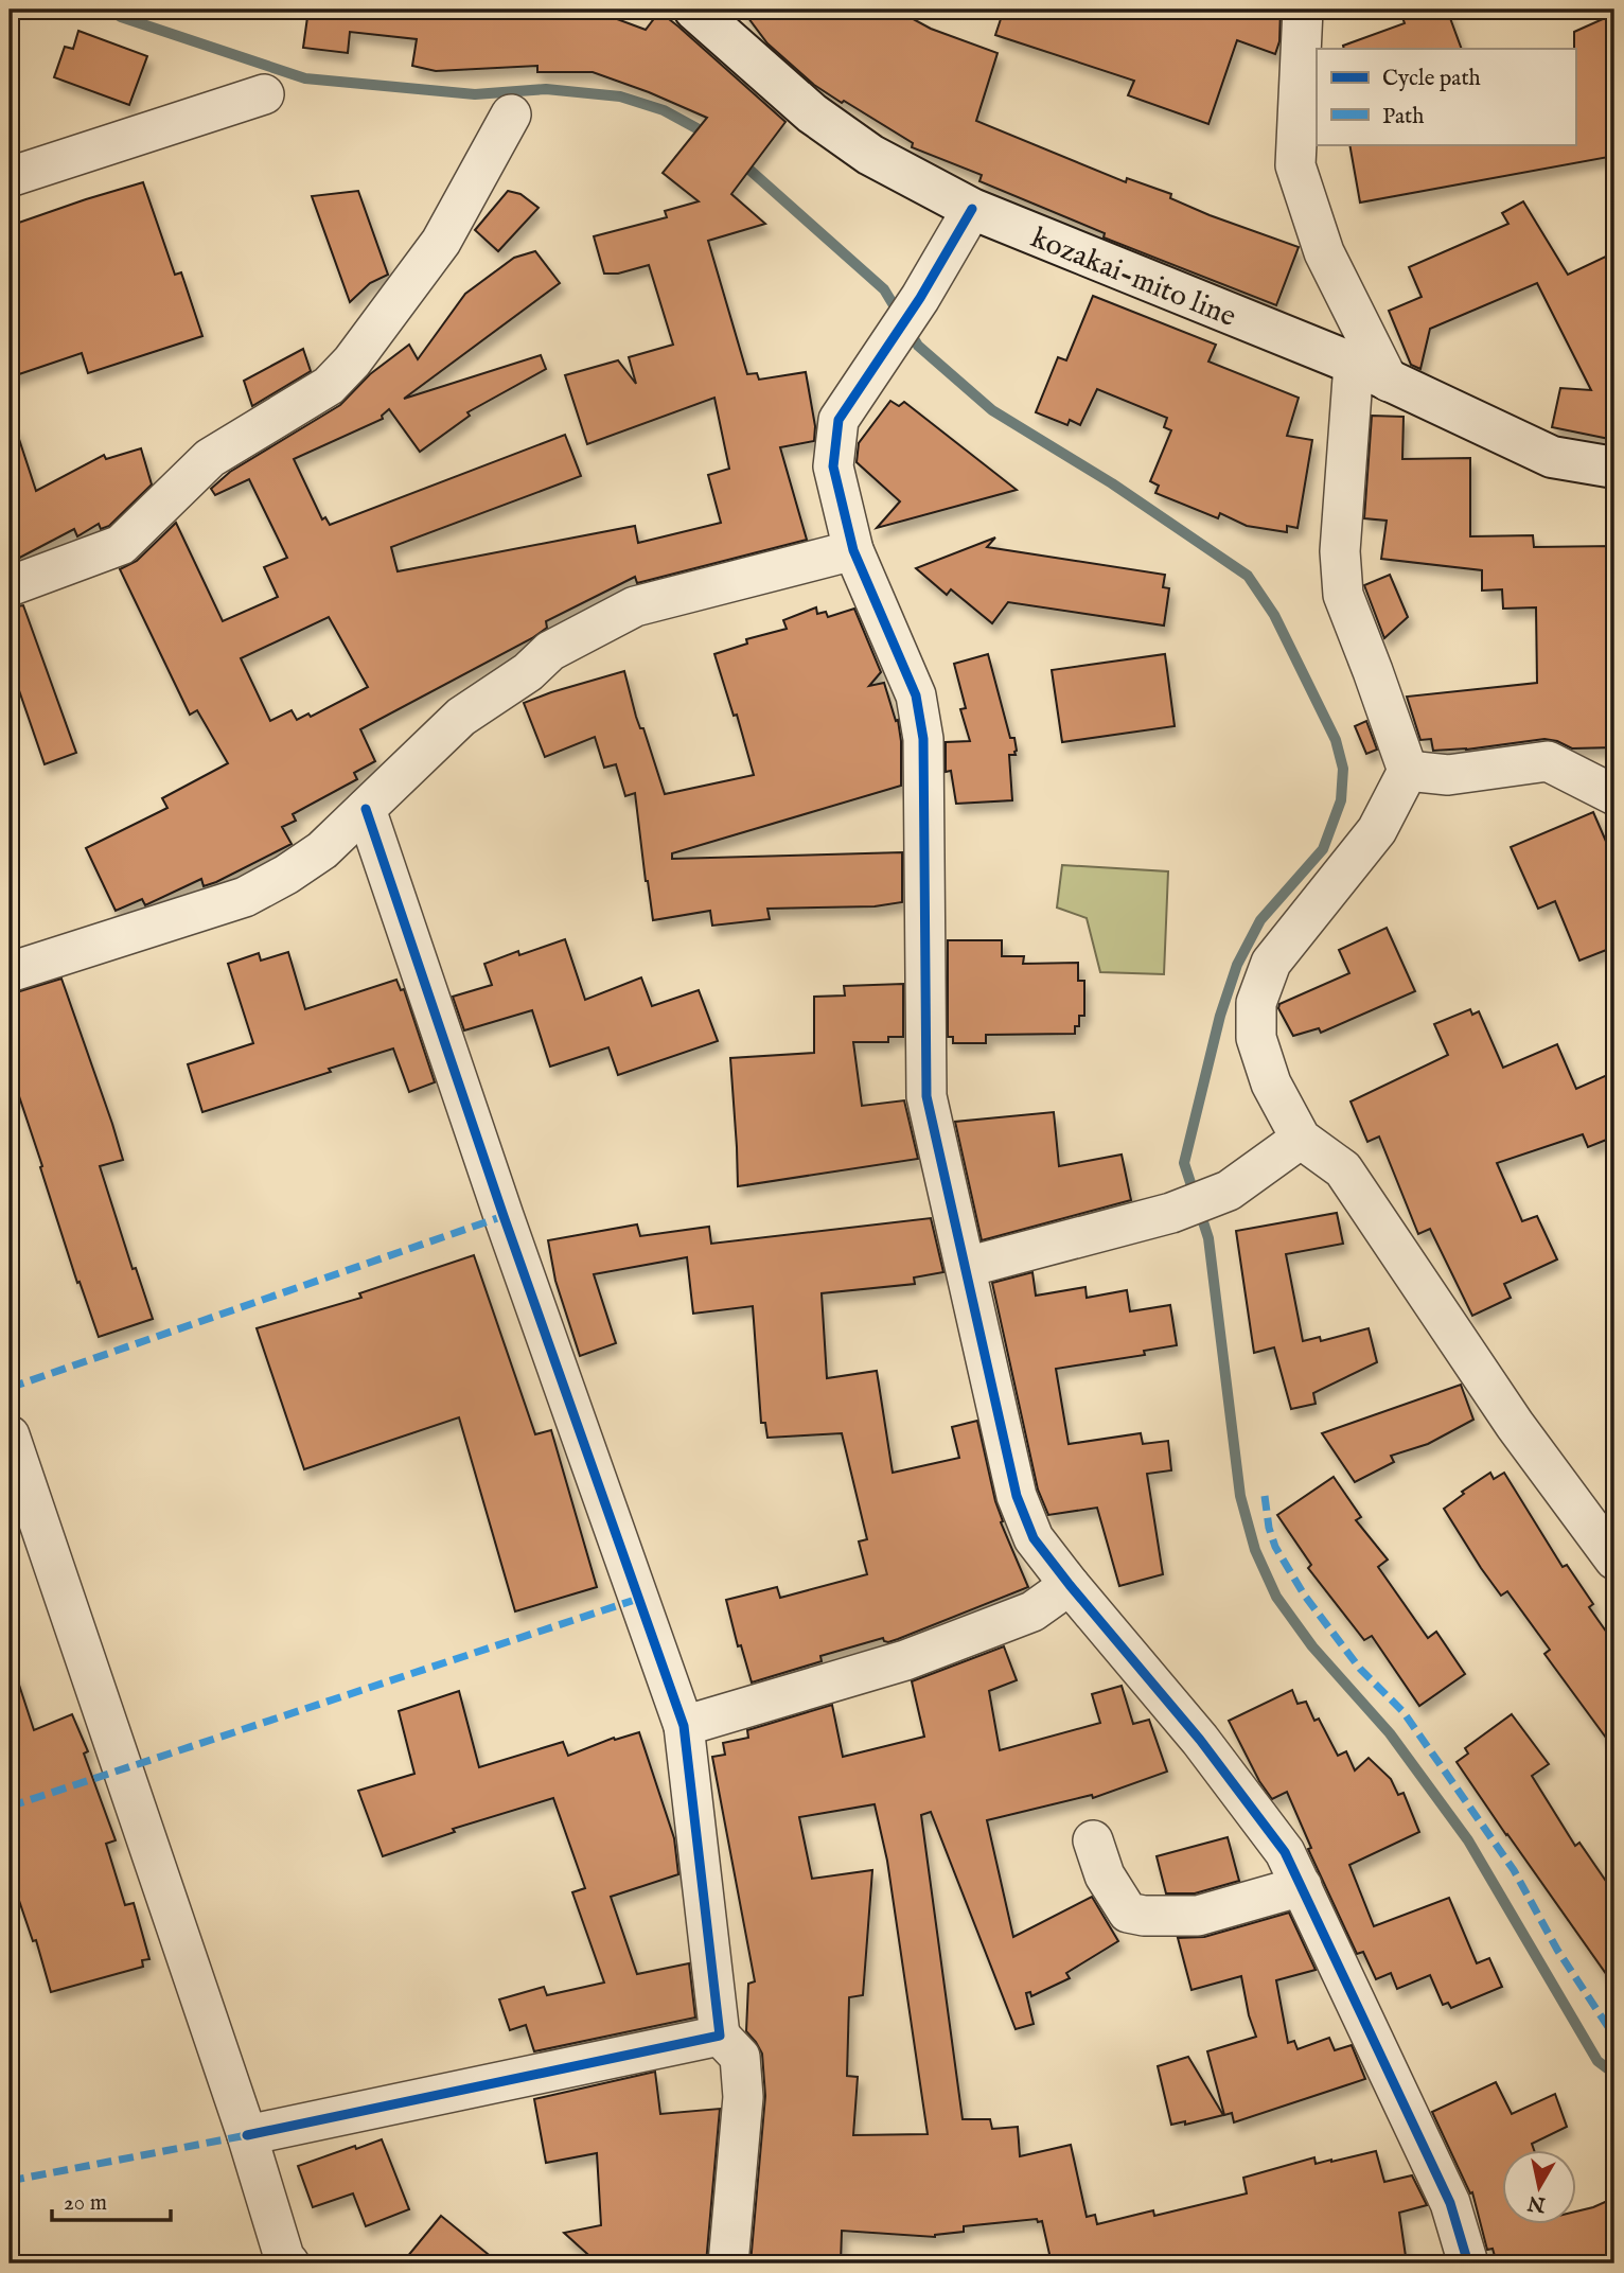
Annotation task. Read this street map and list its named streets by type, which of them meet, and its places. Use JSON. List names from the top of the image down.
{
  "streets": {
    "main road": ["kozakai-mito line"]
  },
  "legend": ["Cycle path", "Path"],
  "scale_bar": "20 m",
  "north": "bottom"
}
